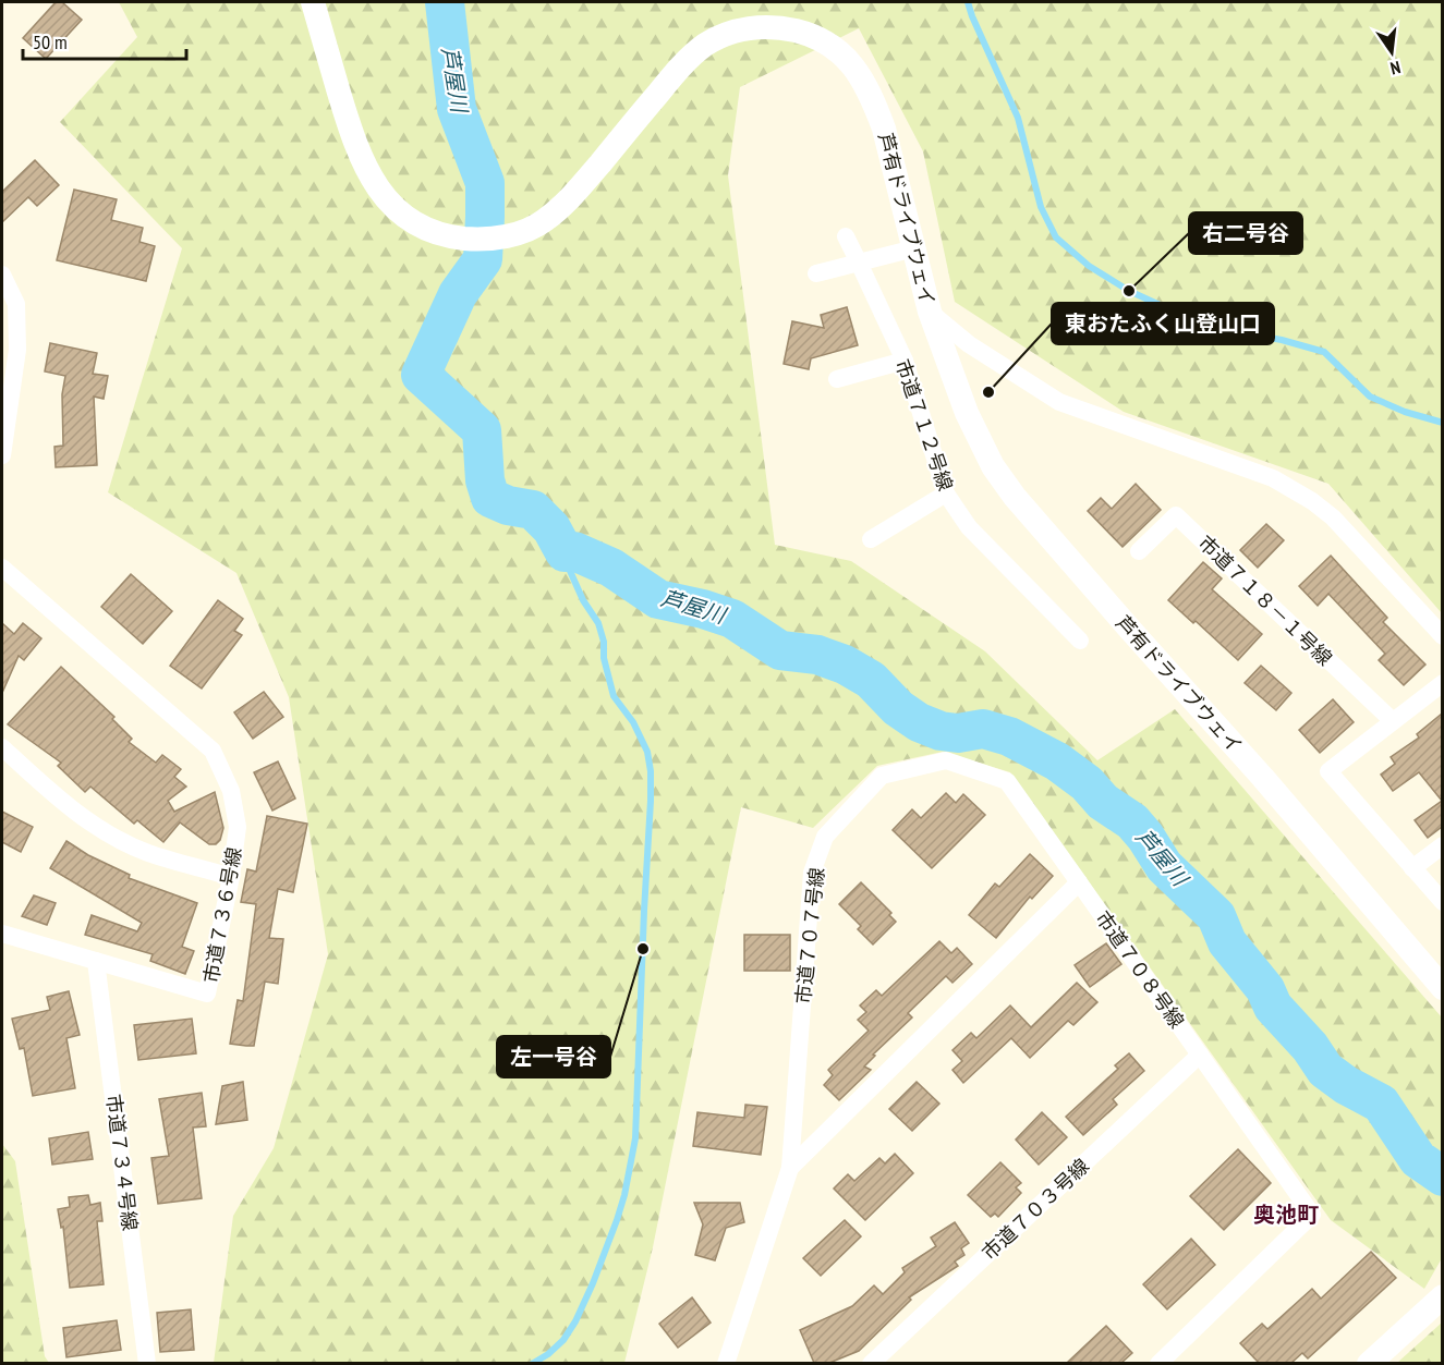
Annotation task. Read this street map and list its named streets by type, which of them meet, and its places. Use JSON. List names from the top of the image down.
{
  "streets": {
    "street": [
      "芦有ドライブウェイ",
      "市道７１２号線",
      "市道７１８－１号線",
      "市道７３６号線",
      "市道７０７号線",
      "市道７０８号線",
      "市道７３４号線",
      "市道７０３号線"
    ]
  },
  "crossings": [
    ["市道７３６号線", "市道７３４号線"],
    ["市道７０７号線", "市道７０８号線"],
    ["市道７０８号線", "市道７０３号線"]
  ],
  "districts": ["奥池町"],
  "water": ["芦屋川"],
  "places": ["右二号谷", "東おたふく山登山口", "左一号谷"],
  "scale_bar": "50 m",
  "north": "bottom"
}
